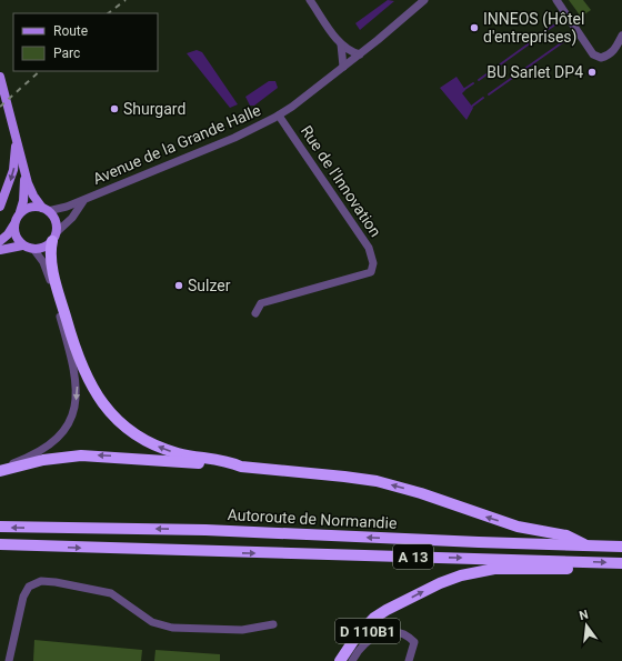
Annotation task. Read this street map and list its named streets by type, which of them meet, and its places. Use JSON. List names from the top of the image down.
{
  "streets": {
    "highway": ["Autoroute de Normandie", "A 13", "D 110B1"],
    "street": ["Avenue de la Grande Halle", "Rue de l'Innovation"]
  },
  "crossings": [
    ["Avenue de la Grande Halle", "Rue de l'Innovation"]
  ],
  "places": [
    "INNEOS (Hôtel d'entreprises)",
    "BU Sarlet DP4",
    "Shurgard",
    "Sulzer"
  ],
  "legend": ["Route", "Parc"],
  "north": "top"
}
